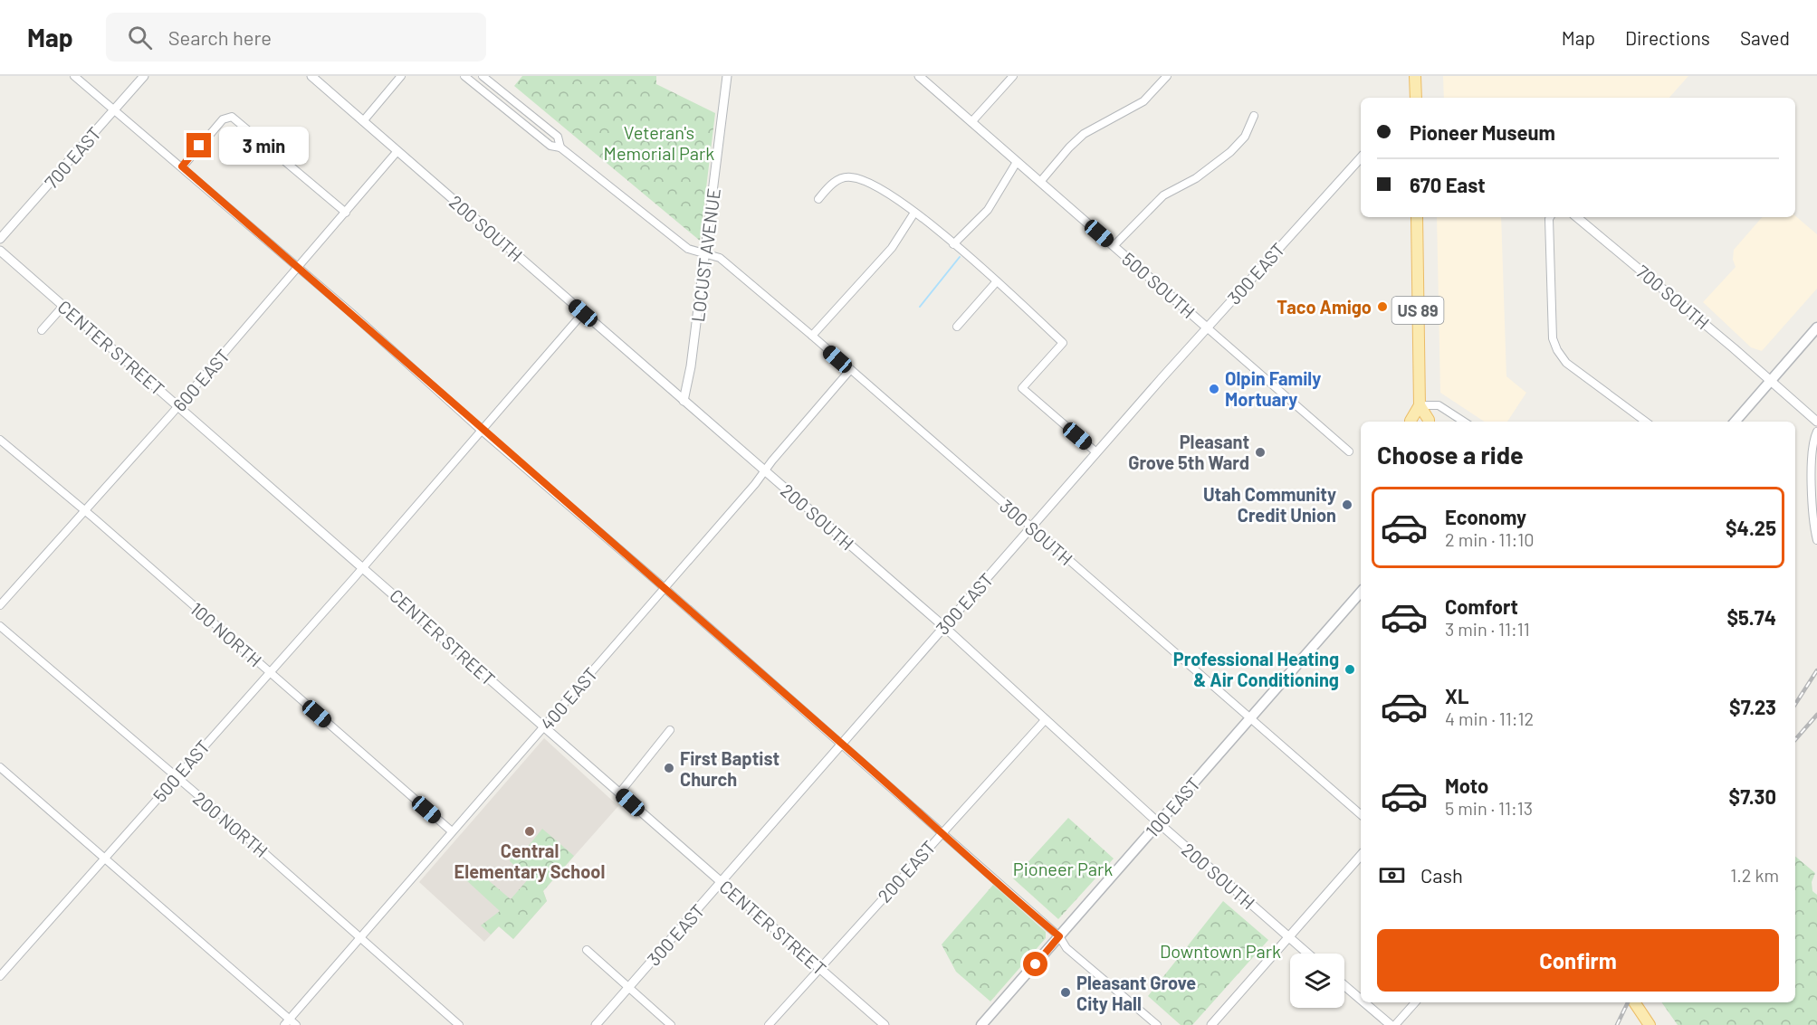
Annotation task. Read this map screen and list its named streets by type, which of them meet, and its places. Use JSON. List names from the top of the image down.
{
  "streets": {
    "main road": ["US 89", "100 EAST"],
    "street": [
      "700 EAST",
      "200 SOUTH",
      "LOCUST AVENUE",
      "300 EAST",
      "500 SOUTH",
      "700 SOUTH",
      "CENTER STREET",
      "600 EAST",
      "300 SOUTH",
      "100 NORTH",
      "400 EAST",
      "500 EAST",
      "200 NORTH",
      "200 EAST"
    ]
  },
  "crossings": [
    ["200 SOUTH", "LOCUST AVENUE"],
    ["200 SOUTH", "300 EAST"],
    ["200 SOUTH", "600 EAST"],
    ["200 SOUTH", "400 EAST"],
    ["200 SOUTH", "500 EAST"],
    ["200 SOUTH", "100 EAST"],
    ["200 SOUTH", "200 EAST"],
    ["LOCUST AVENUE", "300 SOUTH"],
    ["300 EAST", "500 SOUTH"],
    ["300 EAST", "CENTER STREET"],
    ["300 EAST", "300 SOUTH"],
    ["CENTER STREET", "600 EAST"],
    ["CENTER STREET", "400 EAST"],
    ["CENTER STREET", "500 EAST"],
    ["CENTER STREET", "200 EAST"],
    ["600 EAST", "100 NORTH"],
    ["300 SOUTH", "400 EAST"],
    ["300 SOUTH", "100 EAST"],
    ["100 NORTH", "400 EAST"],
    ["100 NORTH", "500 EAST"],
    ["400 EAST", "200 NORTH"],
    ["500 EAST", "200 NORTH"]
  ],
  "parks": ["Veteran's Memorial Park", "Pioneer Park", "Downtown Park"],
  "places": [
    "Taco Amigo",
    "Olpin Family Mortuary",
    "Pleasant Grove 5th Ward",
    "Utah Community Credit Union",
    "Professional Heating & Air Conditioning",
    "First Baptist Church",
    "Central Elementary School",
    "Pleasant Grove City Hall"
  ],
  "page": {
    "header": "Map",
    "search": "Search here",
    "nav": ["Map", "Directions", "Saved"],
    "banner": ["Pioneer Museum", "670 East"],
    "bubble": "3 min",
    "heading": "Choose a ride",
    "list": [
      {
        "name": "Economy",
        "note": "2 min · 11:10",
        "value": "$4.25"
      },
      {
        "name": "Comfort",
        "note": "3 min · 11:11",
        "value": "$5.74"
      },
      {
        "name": "XL",
        "note": "4 min · 11:12",
        "value": "$7.23"
      },
      {
        "name": "Moto",
        "note": "5 min · 11:13",
        "value": "$7.30"
      }
    ],
    "pay": ["Cash", "1.2 km"],
    "buttons": "Confirm"
  }
}
